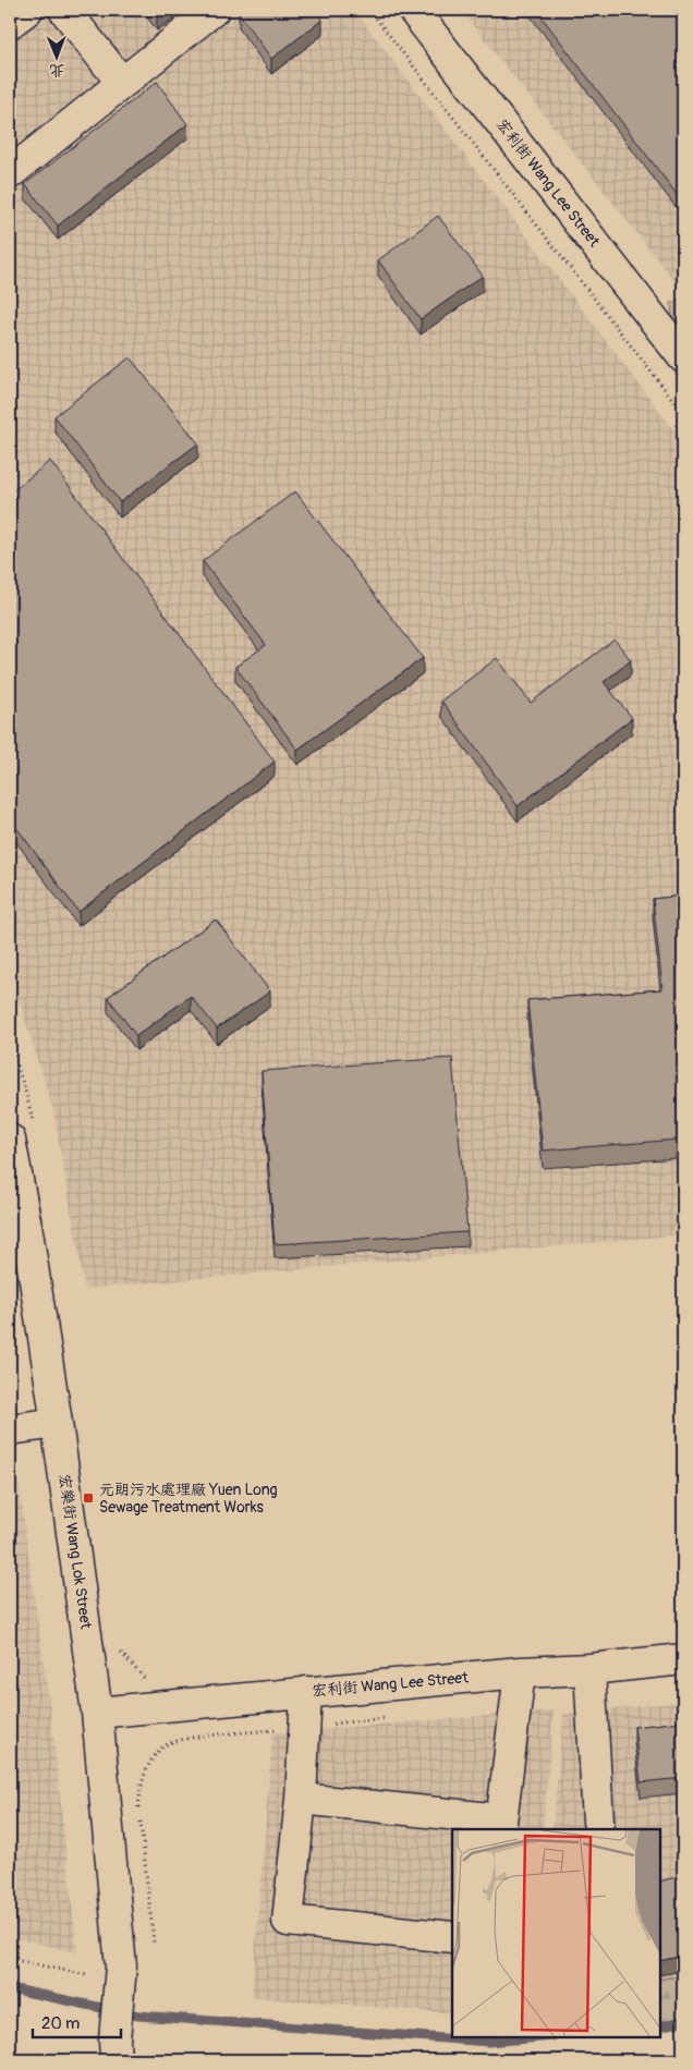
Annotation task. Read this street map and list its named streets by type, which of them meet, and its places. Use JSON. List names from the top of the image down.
{
  "streets": {
    "street": ["宏利街 Wang Lee Street", "宏樂街 Wang Lok Street"]
  },
  "crossings": [
    ["宏利街 Wang Lee Street", "宏樂街 Wang Lok Street"]
  ],
  "places": {
    "transit": ["元朗污水處理廠 Yuen Long Sewage Treatment Works"]
  },
  "scale_bar": "20 m",
  "north": "bottom"
}
